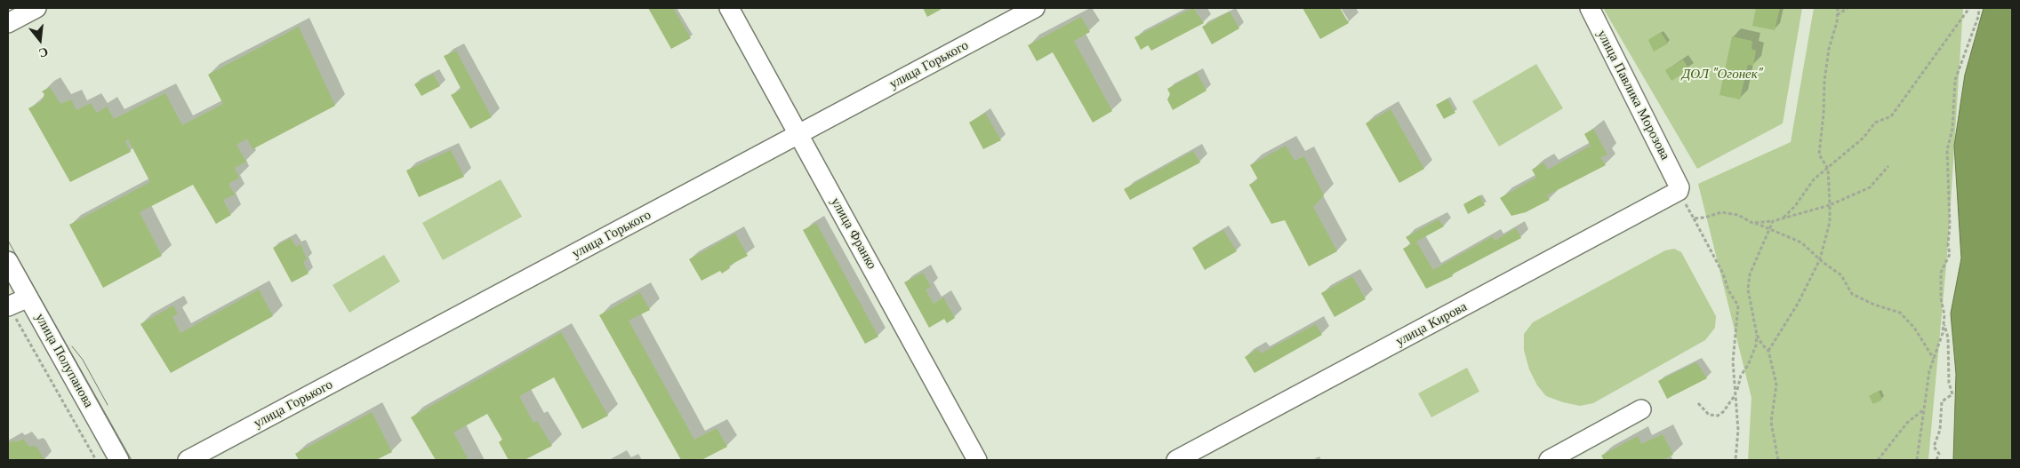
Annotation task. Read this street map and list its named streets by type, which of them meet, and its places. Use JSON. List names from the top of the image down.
{
  "streets": {
    "street": [
      "улица Горького",
      "улица Павлика Морозова",
      "улица Франко",
      "улица Кирова",
      "улица Полупанова"
    ]
  },
  "crossings": [
    ["улица Горького", "улица Франко"],
    ["улица Павлика Морозова", "улица Кирова"]
  ],
  "parks": ["ДОЛ \"Огонек\""],
  "north": "bottom"
}
